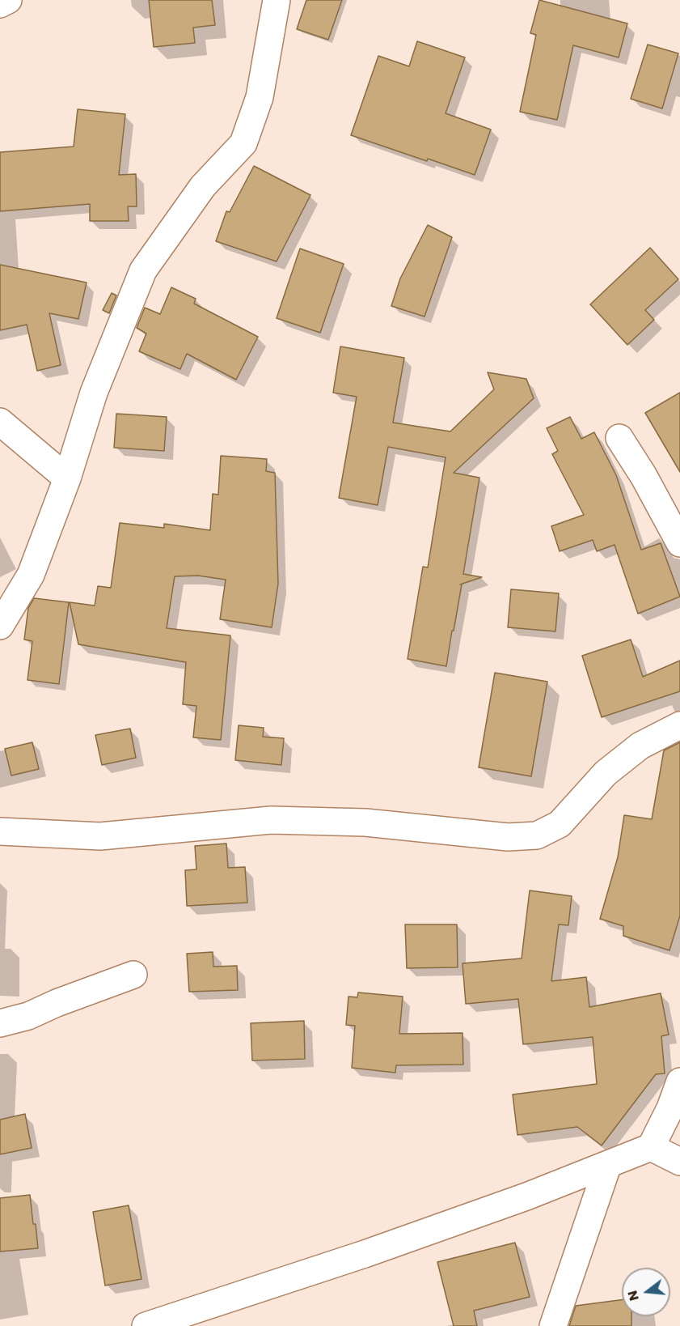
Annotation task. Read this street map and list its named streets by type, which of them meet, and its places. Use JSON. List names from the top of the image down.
{
  "north": "left"
}
